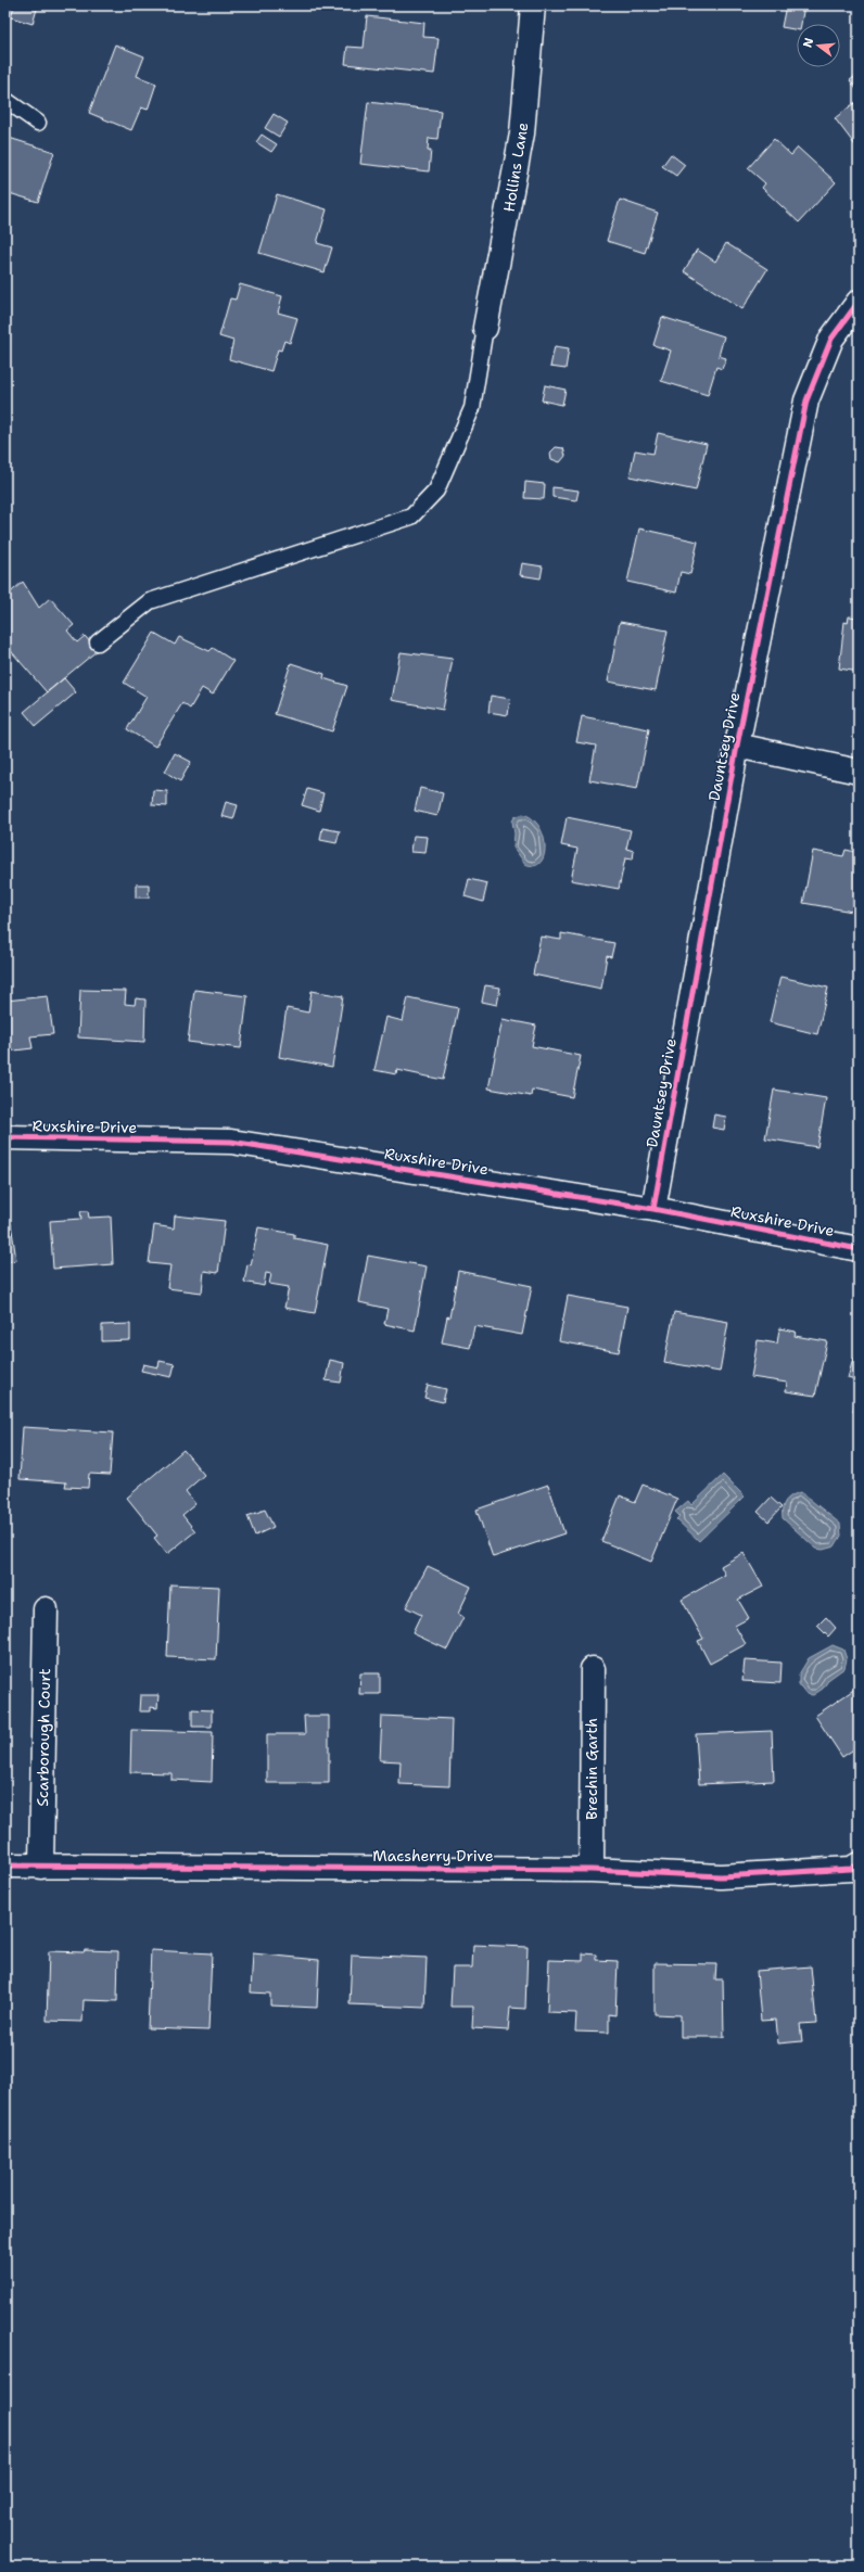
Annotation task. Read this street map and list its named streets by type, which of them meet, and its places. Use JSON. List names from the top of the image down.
{
  "streets": {
    "street": [
      "Hollins Lane",
      "Dauntsey Drive",
      "Ruxshire Drive",
      "Scarborough Court",
      "Brechin Garth",
      "Macsherry Drive"
    ]
  },
  "crossings": [
    ["Dauntsey Drive", "Ruxshire Drive"],
    ["Scarborough Court", "Macsherry Drive"],
    ["Brechin Garth", "Macsherry Drive"]
  ],
  "north": "left"
}
